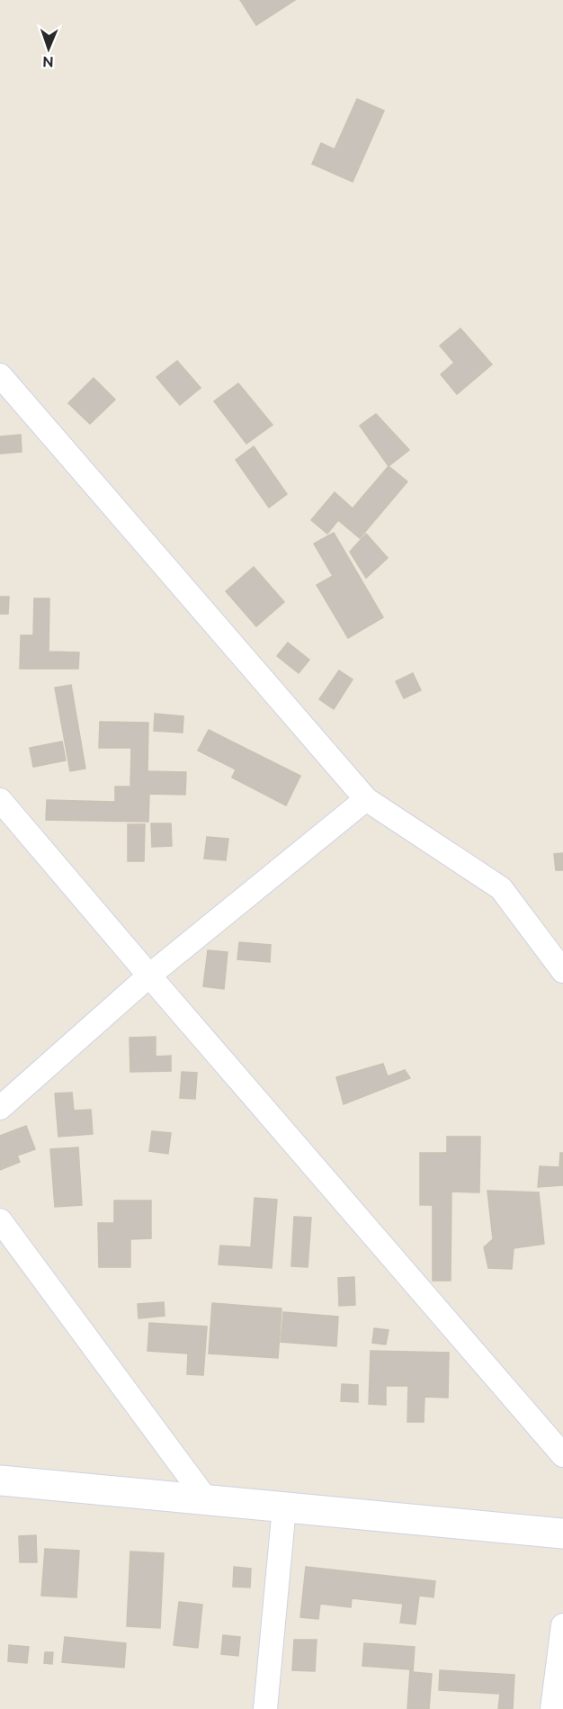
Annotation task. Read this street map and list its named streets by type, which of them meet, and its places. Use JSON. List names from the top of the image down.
{
  "north": "bottom"
}
